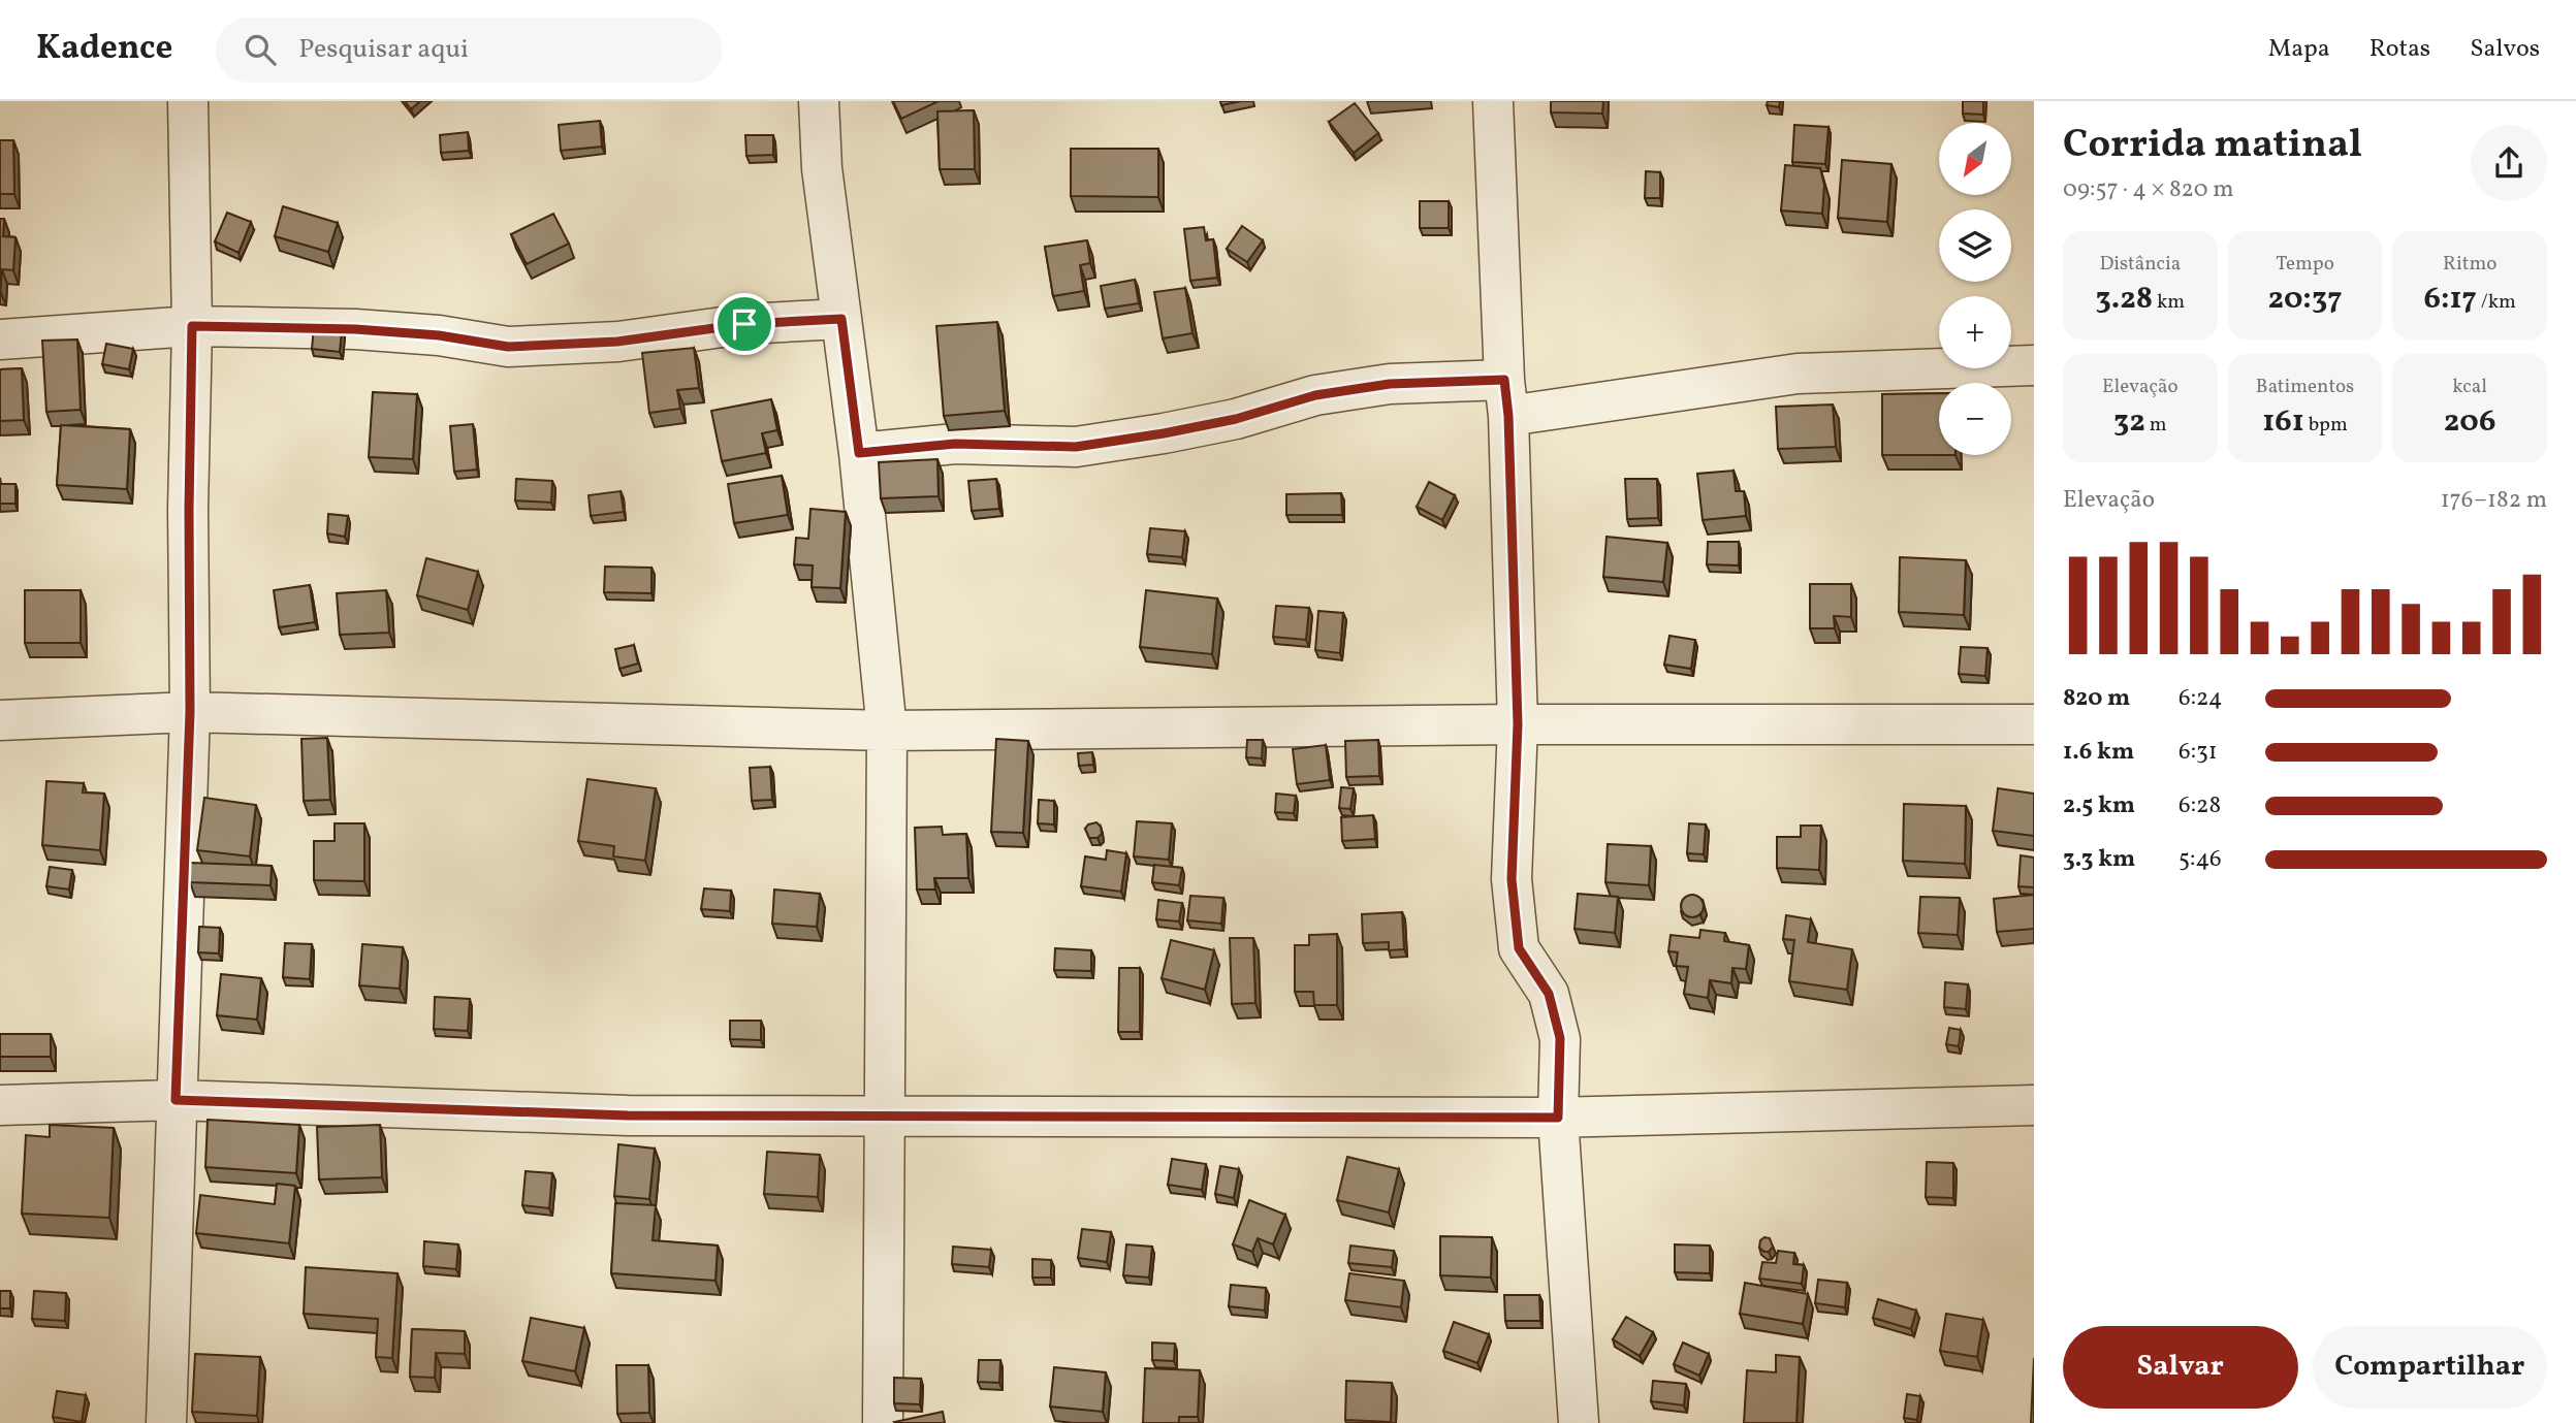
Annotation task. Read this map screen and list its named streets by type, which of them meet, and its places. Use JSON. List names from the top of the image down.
{
  "north": "bottom left",
  "page": {
    "header": "Kadence",
    "search": "Pesquisar aqui",
    "nav": ["Mapa", "Rotas", "Salvos"],
    "heading": ["Corrida matinal", "09:57 · 4 × 820 m"],
    "map_buttons": ["+", "−"],
    "stats": [
      ["Distância", "3.28 km"],
      ["Tempo", "20:37"],
      ["Ritmo", "6:17 /km"],
      ["Elevação", "32 m"],
      ["Batimentos", "161 bpm"],
      ["kcal", "206"]
    ],
    "chart": ["Elevação", "176–182 m"],
    "list": [
      {
        "name": "820 m",
        "note": "6:24"
      },
      {
        "name": "1.6 km",
        "note": "6:31"
      },
      {
        "name": "2.5 km",
        "note": "6:28"
      },
      {
        "name": "3.3 km",
        "note": "5:46"
      }
    ],
    "buttons": ["Salvar", "Compartilhar"]
  }
}
